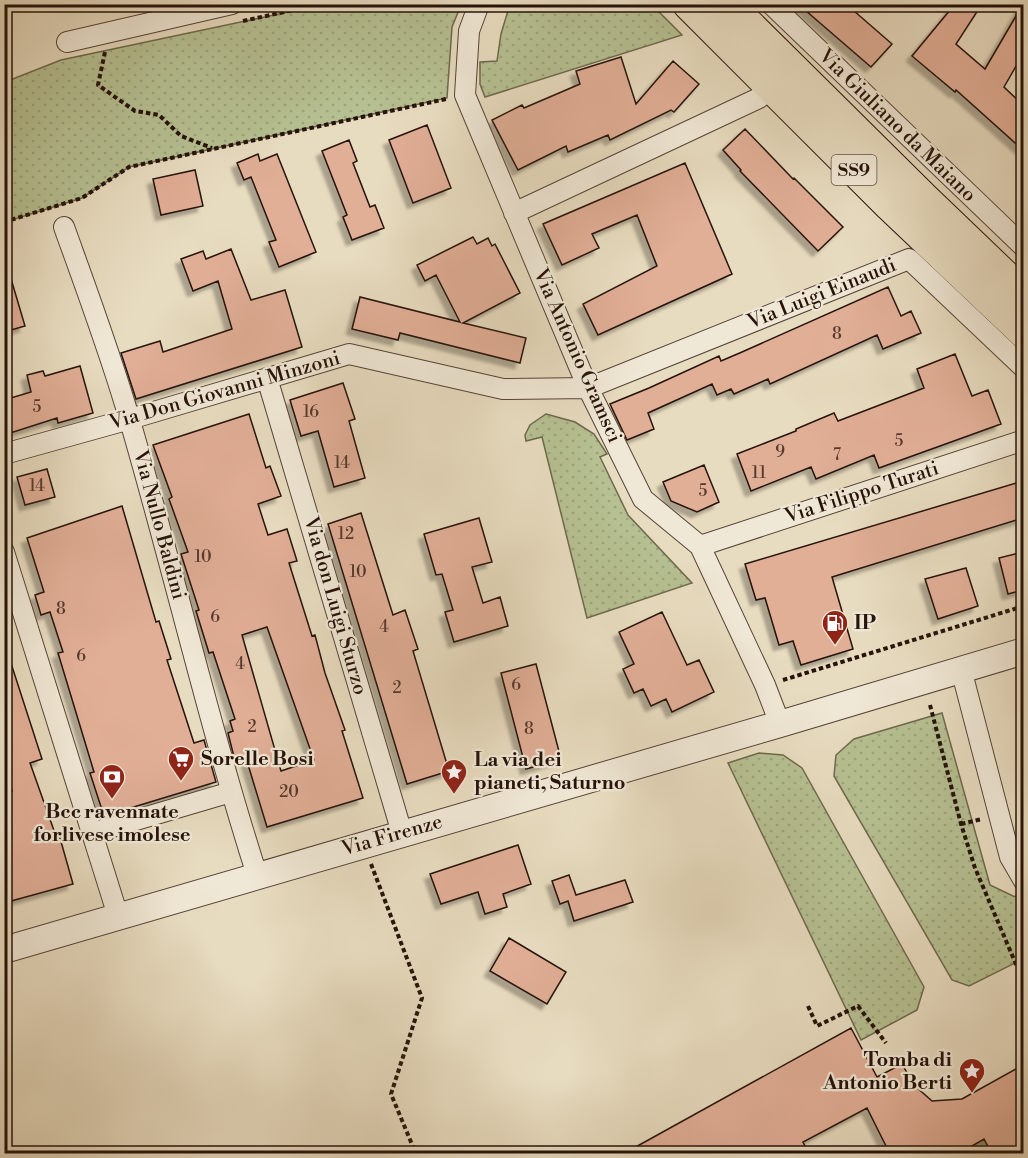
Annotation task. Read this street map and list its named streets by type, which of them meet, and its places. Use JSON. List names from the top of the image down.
{
  "streets": {
    "main road": ["SS9"],
    "street": [
      "Via Giuliano da Maiano",
      "Via Luigi Einaudi",
      "Via Antonio Gramsci",
      "Via Don Giovanni Minzoni",
      "Via Filippo Turati",
      "Via Nullo Baldini",
      "Via don Luigi Sturzo",
      "Via Firenze"
    ]
  },
  "crossings": [
    ["Via Luigi Einaudi", "Via Antonio Gramsci"],
    ["Via Luigi Einaudi", "Via Don Giovanni Minzoni"],
    ["Via Antonio Gramsci", "Via Don Giovanni Minzoni"],
    ["Via Antonio Gramsci", "Via Filippo Turati"],
    ["Via Antonio Gramsci", "Via Firenze"],
    ["Via Don Giovanni Minzoni", "Via Nullo Baldini"],
    ["Via Don Giovanni Minzoni", "Via don Luigi Sturzo"],
    ["Via Nullo Baldini", "Via Firenze"],
    ["Via don Luigi Sturzo", "Via Firenze"]
  ],
  "places": {
    "fuel station": ["IP"],
    "supermarket": ["Sorelle Bosi"],
    "place": ["La via dei pianeti, Saturno", "Tomba di Antonio Berti"],
    "bank": ["Bcc ravennate forlivese imolese"]
  },
  "house_numbers": [
    "8",
    "5",
    "16",
    "5",
    "9",
    "7",
    "14",
    "11",
    "14",
    "5",
    "12",
    "10",
    "10",
    "8",
    "6",
    "4",
    "6",
    "4",
    "6",
    "2",
    "2",
    "8",
    "20"
  ]
}
